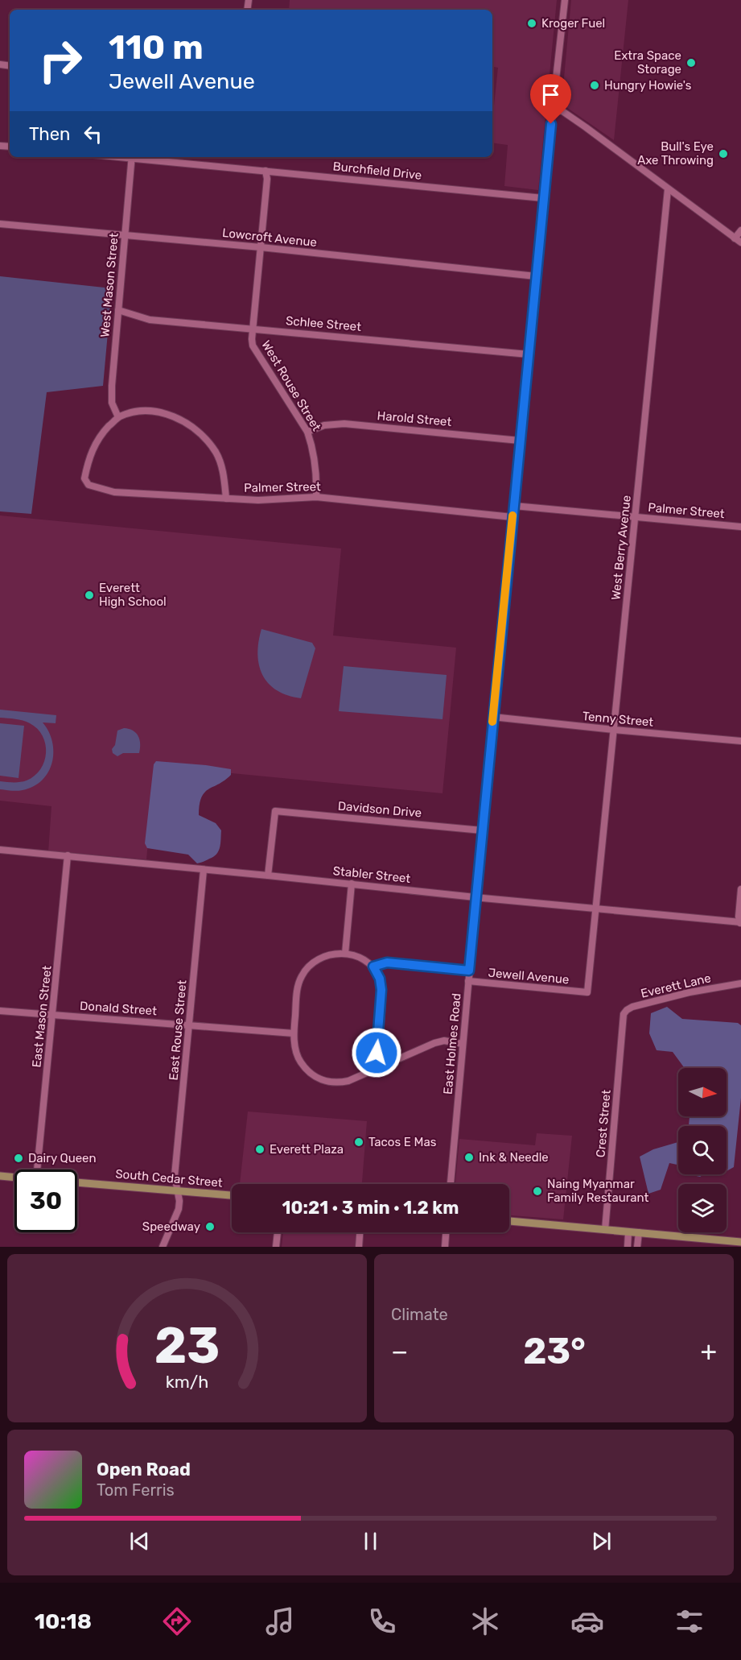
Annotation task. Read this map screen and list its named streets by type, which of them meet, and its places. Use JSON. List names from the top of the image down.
{
  "streets": {
    "main road": ["South Cedar Street"],
    "street": [
      "Burchfield Drive",
      "Lowcroft Avenue",
      "West Mason Street",
      "Schlee Street",
      "West Rouse Street",
      "Harold Street",
      "Palmer Street",
      "West Berry Avenue",
      "Tenny Street",
      "Davidson Drive",
      "Stabler Street",
      "Jewell Avenue",
      "Everett Lane",
      "Donald Street",
      "East Mason Street",
      "East Rouse Street",
      "East Holmes Road",
      "Crest Street"
    ]
  },
  "crossings": [
    ["Burchfield Drive", "West Rouse Street"],
    ["Burchfield Drive", "East Holmes Road"],
    ["Lowcroft Avenue", "West Mason Street"],
    ["Lowcroft Avenue", "West Rouse Street"],
    ["Lowcroft Avenue", "East Holmes Road"],
    ["West Mason Street", "Schlee Street"],
    ["West Mason Street", "Palmer Street"],
    ["Schlee Street", "West Rouse Street"],
    ["Schlee Street", "East Holmes Road"],
    ["West Rouse Street", "Harold Street"],
    ["West Rouse Street", "Palmer Street"],
    ["Harold Street", "East Holmes Road"],
    ["Palmer Street", "West Berry Avenue"],
    ["Palmer Street", "East Holmes Road"],
    ["West Berry Avenue", "Tenny Street"],
    ["West Berry Avenue", "Stabler Street"],
    ["West Berry Avenue", "Jewell Avenue"],
    ["Tenny Street", "East Holmes Road"],
    ["Davidson Drive", "Stabler Street"],
    ["Davidson Drive", "East Holmes Road"],
    ["Stabler Street", "East Mason Street"],
    ["Stabler Street", "East Rouse Street"],
    ["Stabler Street", "East Holmes Road"],
    ["Jewell Avenue", "East Holmes Road"],
    ["Everett Lane", "Crest Street"],
    ["Donald Street", "East Mason Street"],
    ["Donald Street", "East Rouse Street"],
    ["East Rouse Street", "South Cedar Street"]
  ],
  "places": [
    "Kroger Fuel",
    "Extra Space Storage",
    "Hungry Howie's",
    "Bull's Eye Axe Throwing",
    "Everett High School",
    "Tacos E Mas",
    "Everett Plaza",
    "Ink & Needle",
    "Dairy Queen",
    "Naing Myanmar Family Restaurant",
    "Speedway"
  ],
  "north": "right",
  "page": {
    "turn": ["110 m", "Jewell Avenue"],
    "then": "Then",
    "limit": "30",
    "trip": "10:21 · 3 min · 1.2 km",
    "tile": "Climate",
    "heat": ["−", "23°", "+"],
    "song": ["Open Road", "Tom Ferris"],
    "tabs": "10:18",
    "gauge": ["23", "km/h"]
  }
}
